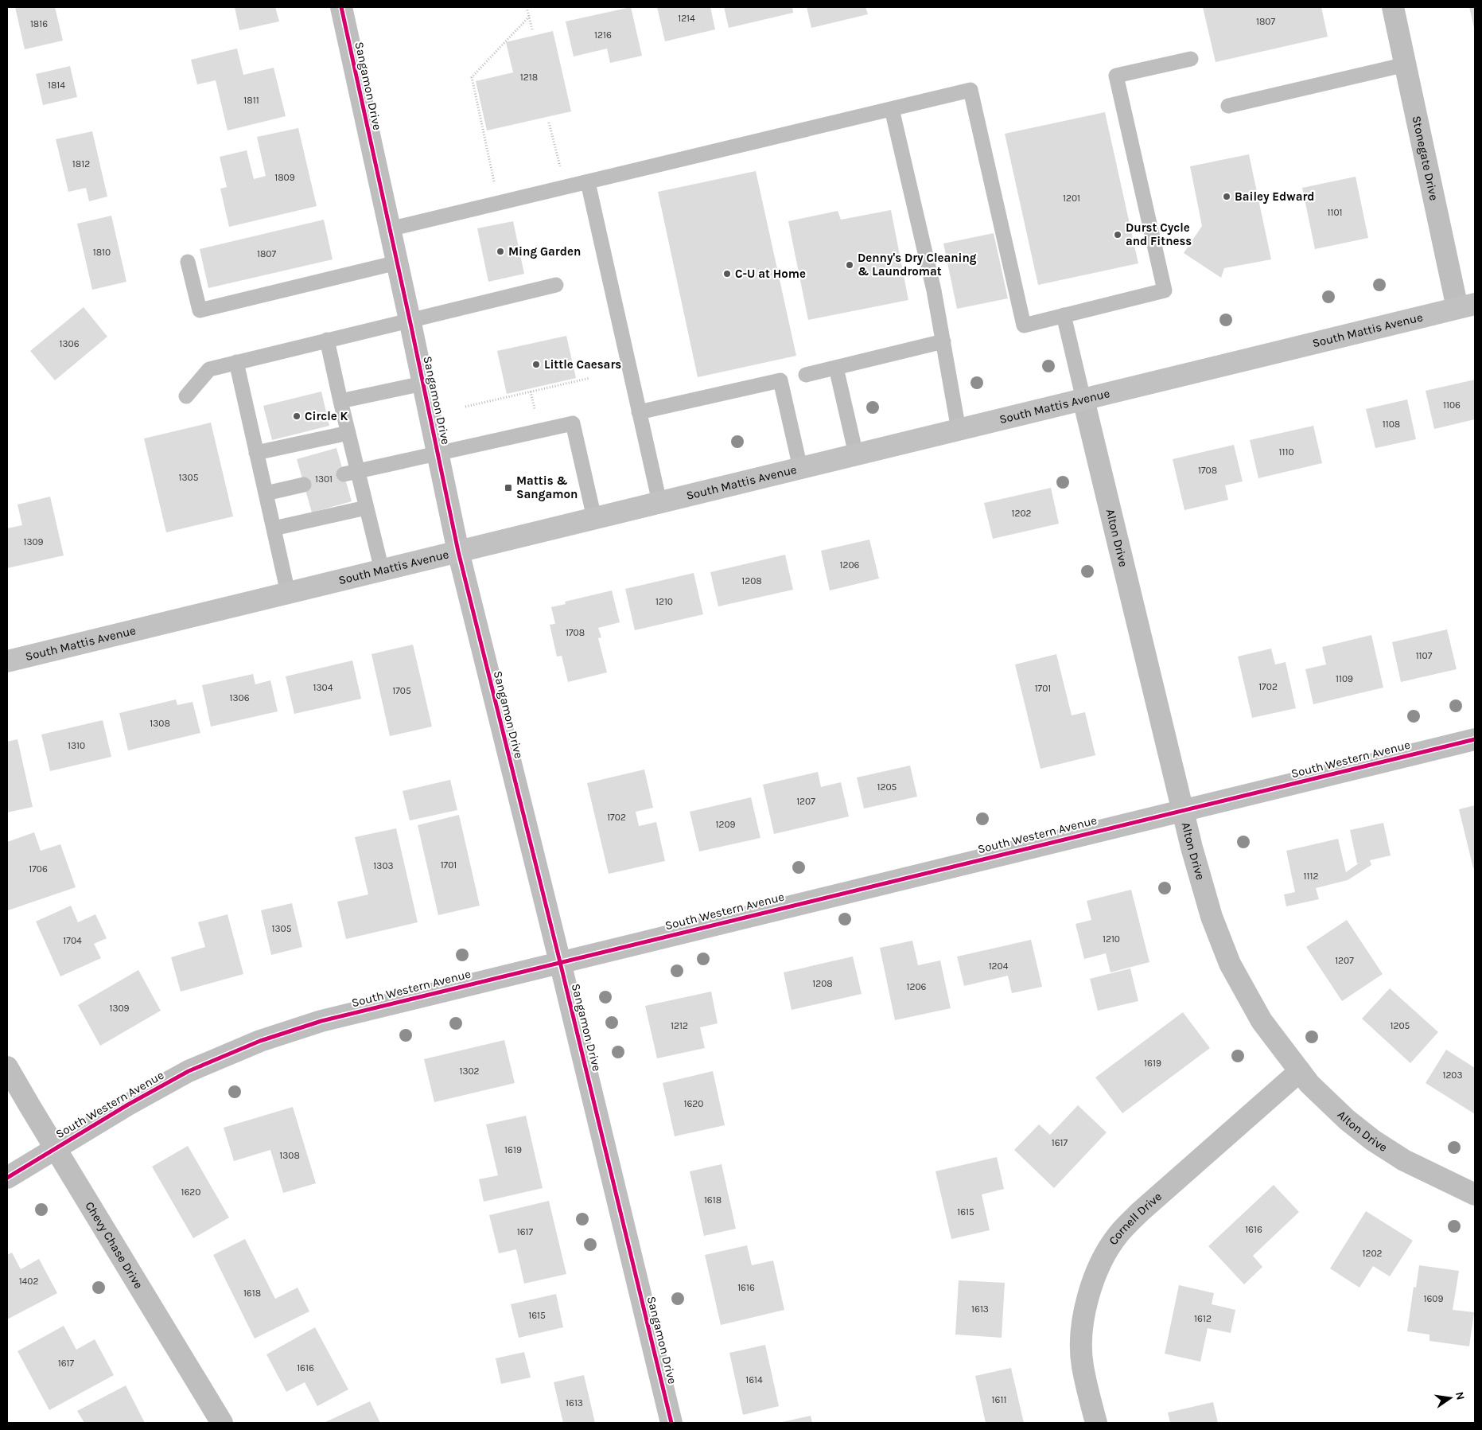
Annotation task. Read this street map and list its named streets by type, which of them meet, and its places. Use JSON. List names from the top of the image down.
{
  "streets": {
    "main road": ["South Mattis Avenue"],
    "street": [
      "Sangamon Drive",
      "Stonegate Drive",
      "Alton Drive",
      "South Western Avenue",
      "Cornell Drive",
      "Chevy Chase Drive"
    ]
  },
  "crossings": [
    ["Sangamon Drive", "South Mattis Avenue"],
    ["Sangamon Drive", "South Western Avenue"],
    ["Stonegate Drive", "South Mattis Avenue"],
    ["South Mattis Avenue", "Alton Drive"],
    ["Alton Drive", "South Western Avenue"],
    ["Alton Drive", "Cornell Drive"],
    ["South Western Avenue", "Chevy Chase Drive"]
  ],
  "places": {
    "other": [
      "Bailey Edward",
      "Durst Cycle and Fitness",
      "Ming Garden",
      "Denny's Dry Cleaning & Laundromat",
      "C-U at Home",
      "Little Caesars",
      "Circle K"
    ],
    "transit": ["Mattis & Sangamon"]
  },
  "house_numbers": [
    "1214",
    "1807",
    "1816",
    "1216",
    "1218",
    "1814",
    "1811",
    "1812",
    "1809",
    "1201",
    "1101",
    "1810",
    "1807",
    "1306",
    "1106",
    "1108",
    "1110",
    "1708",
    "1305",
    "1301",
    "1202",
    "1309",
    "1206",
    "1208",
    "1210",
    "1708",
    "1107",
    "1109",
    "1702",
    "1304",
    "1701",
    "1705",
    "1306",
    "1308",
    "1310",
    "1205",
    "1207",
    "1702",
    "1209",
    "1701",
    "1303",
    "1706",
    "1112",
    "1305",
    "1210",
    "1704",
    "1207",
    "1204",
    "1208",
    "1206",
    "1309",
    "1212",
    "1205",
    "1619",
    "1302",
    "1203",
    "1620",
    "1617",
    "1619",
    "1308",
    "1620",
    "1618",
    "1615",
    "1616",
    "1617",
    "1202",
    "1402",
    "1616",
    "1618",
    "1609",
    "1613",
    "1615",
    "1612",
    "1617",
    "1616",
    "1614",
    "1611",
    "1613"
  ],
  "north": "right"
}
